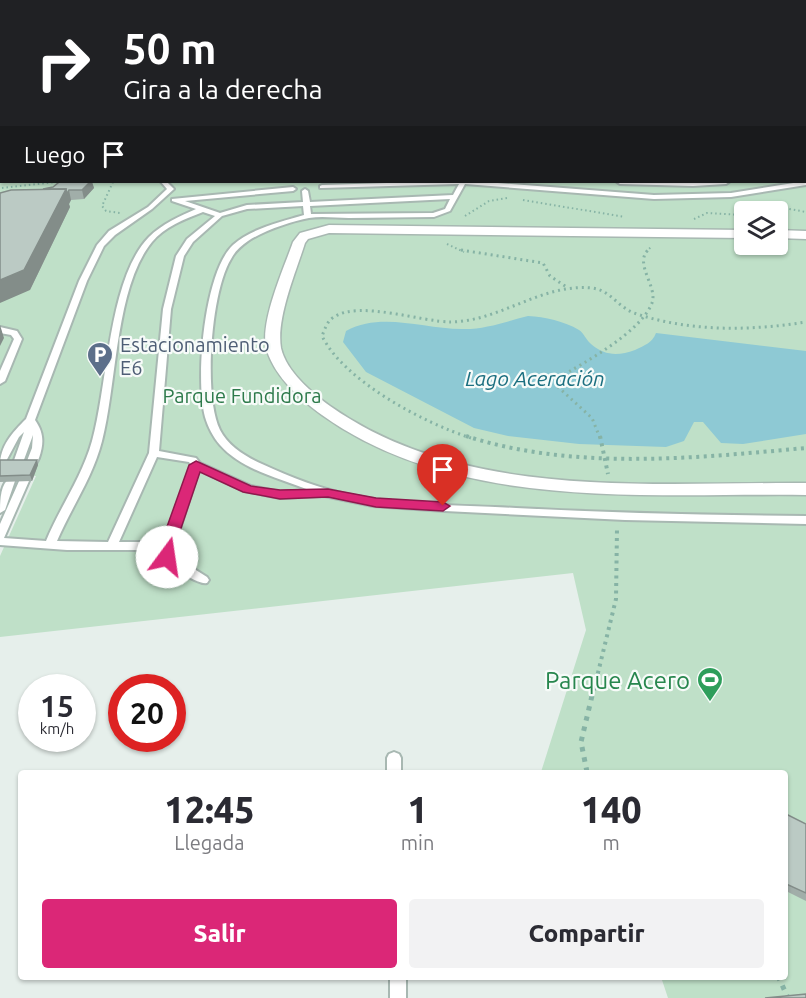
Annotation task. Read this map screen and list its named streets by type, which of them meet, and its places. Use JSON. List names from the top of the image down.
{
  "water": ["Lago Aceración"],
  "parks": ["Parque Fundidora"],
  "places": {
    "parking": ["Estacionamiento E6"],
    "sports": ["Parque Acero"]
  },
  "page": {
    "turn": ["50 m", "Gira a la derecha"],
    "then": "Luego",
    "speed": "15 km/h",
    "limit": "20",
    "eta": [
      "12:45",
      "Llegada",
      "1",
      "min",
      "140",
      "m"
    ],
    "buttons": ["Salir", "Compartir"]
  }
}
